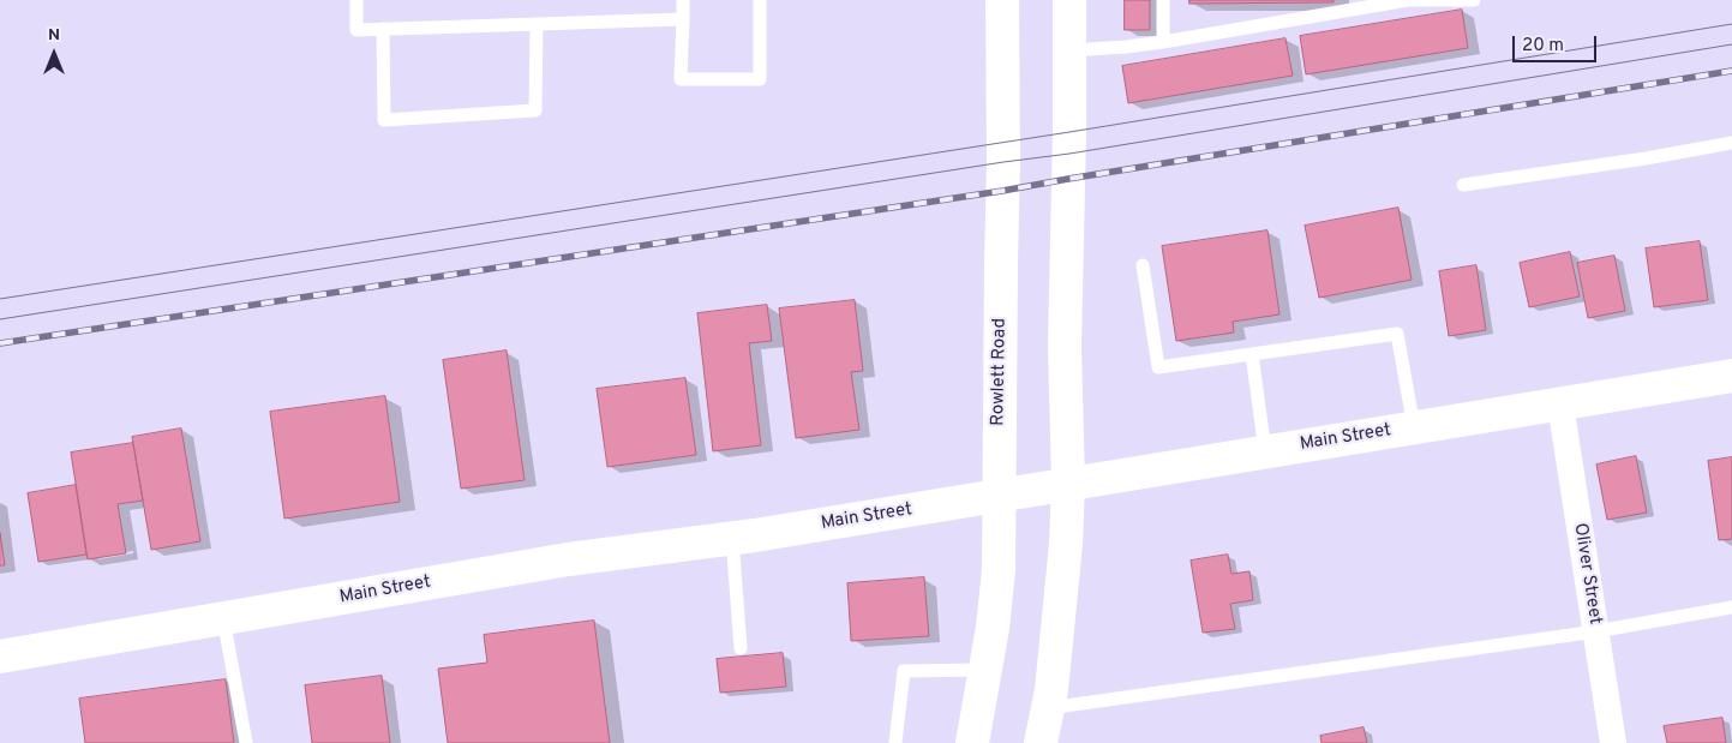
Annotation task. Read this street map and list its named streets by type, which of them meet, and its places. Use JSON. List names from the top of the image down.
{
  "streets": {
    "street": ["Rowlett Road", "Main Street", "Oliver Street"]
  },
  "crossings": [
    ["Rowlett Road", "Main Street"],
    ["Main Street", "Oliver Street"]
  ],
  "scale_bar": "20 m",
  "north": "top"
}
